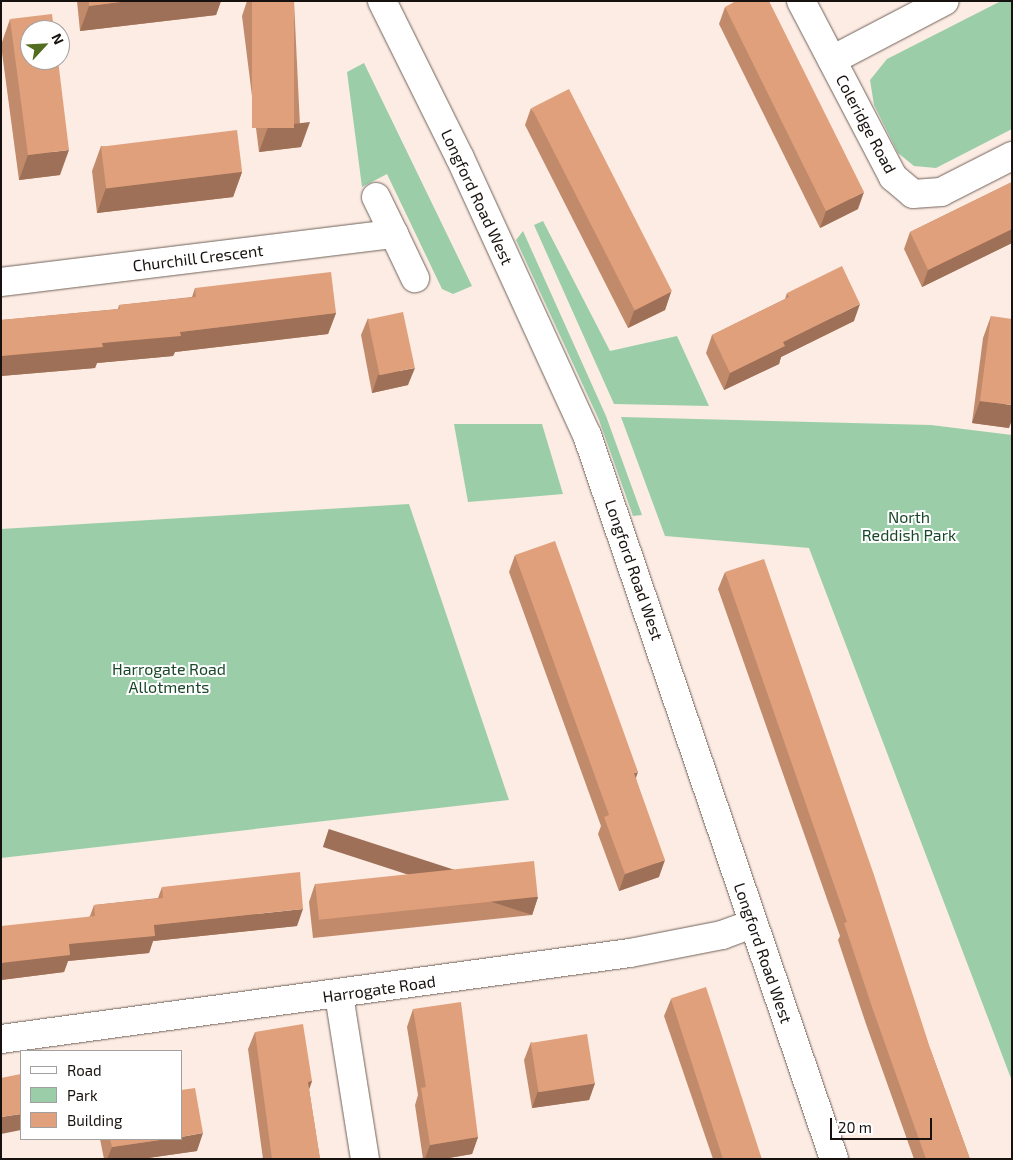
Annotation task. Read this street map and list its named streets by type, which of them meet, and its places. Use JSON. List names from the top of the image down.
{
  "streets": {
    "street": [
      "Coleridge Road",
      "Longford Road West",
      "Churchill Crescent",
      "Harrogate Road"
    ]
  },
  "crossings": [
    ["Longford Road West", "Harrogate Road"]
  ],
  "parks": ["North Reddish Park", "Harrogate Road Allotments"],
  "legend": ["Road", "Park", "Building"],
  "scale_bar": "20 m",
  "north": "top right"
}
